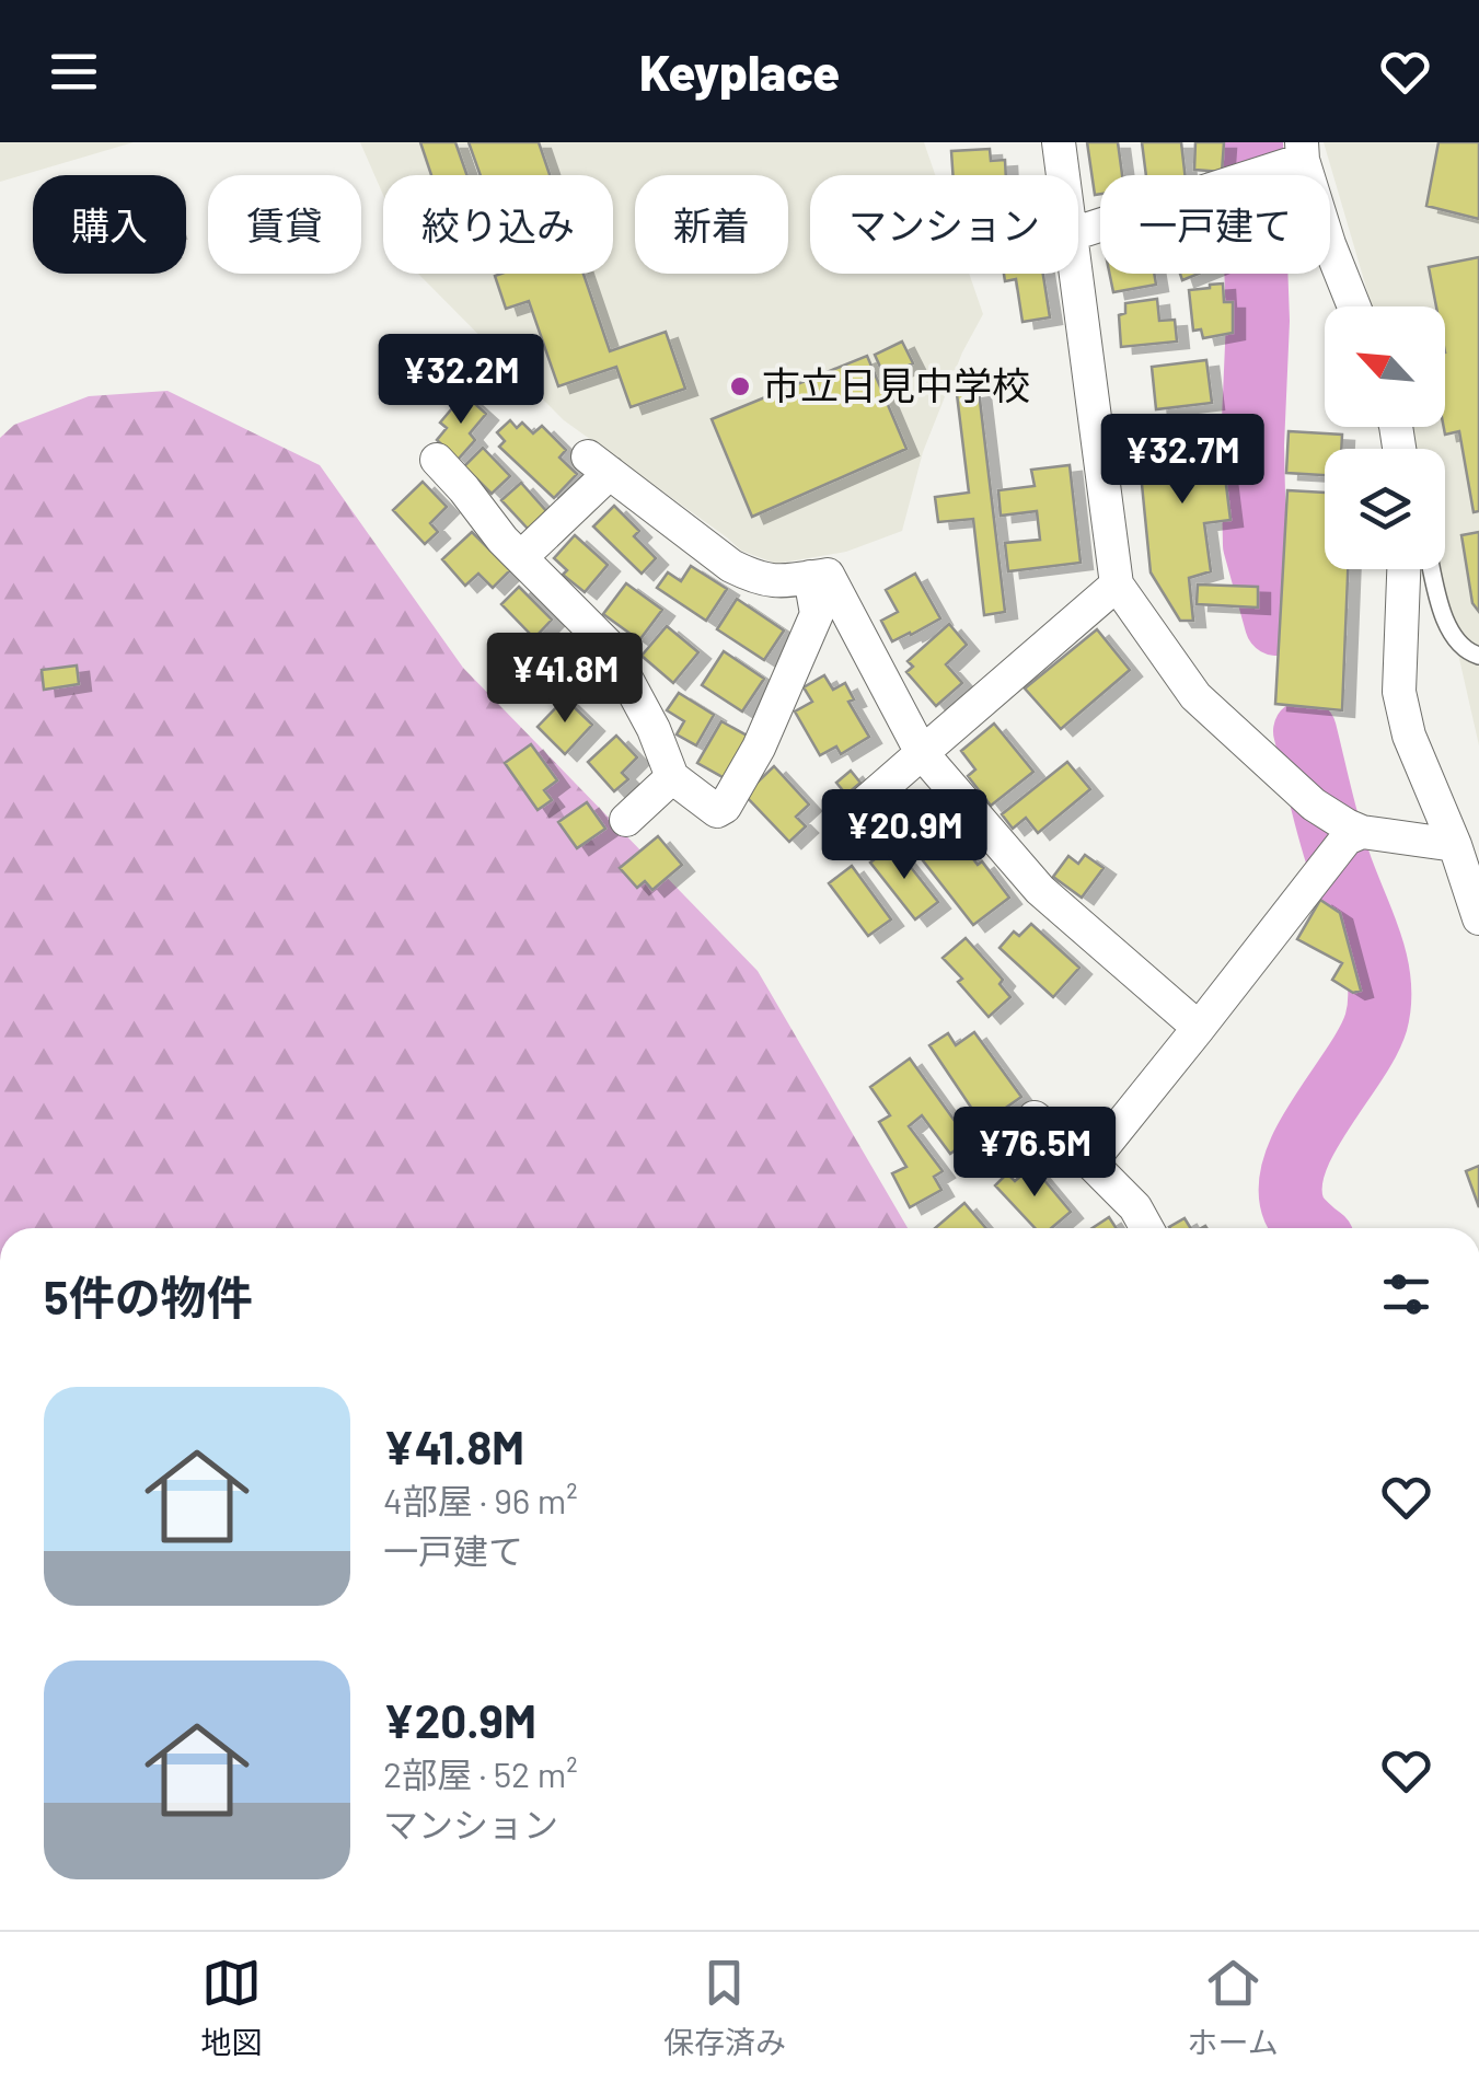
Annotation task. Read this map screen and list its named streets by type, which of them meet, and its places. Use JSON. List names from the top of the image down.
{
  "places": ["市立日見中学校"],
  "north": "top left",
  "page": {
    "header": "Keyplace",
    "chip": [
      "購入",
      "賃貸",
      "絞り込み",
      "新着",
      "マンション",
      "一戸建て"
    ],
    "price": [
      "¥32.2M",
      "¥32.7M",
      "¥41.8M",
      "¥20.9M",
      "¥76.5M"
    ],
    "heading": "5件の物件",
    "list": [
      {
        "name": "¥41.8M",
        "note": "4部屋 · 96 m² · 一戸建て"
      },
      {
        "name": "¥20.9M",
        "note": "2部屋 · 52 m² · マンション"
      }
    ],
    "tabs": ["地図", "保存済み", "ホーム"]
  }
}
